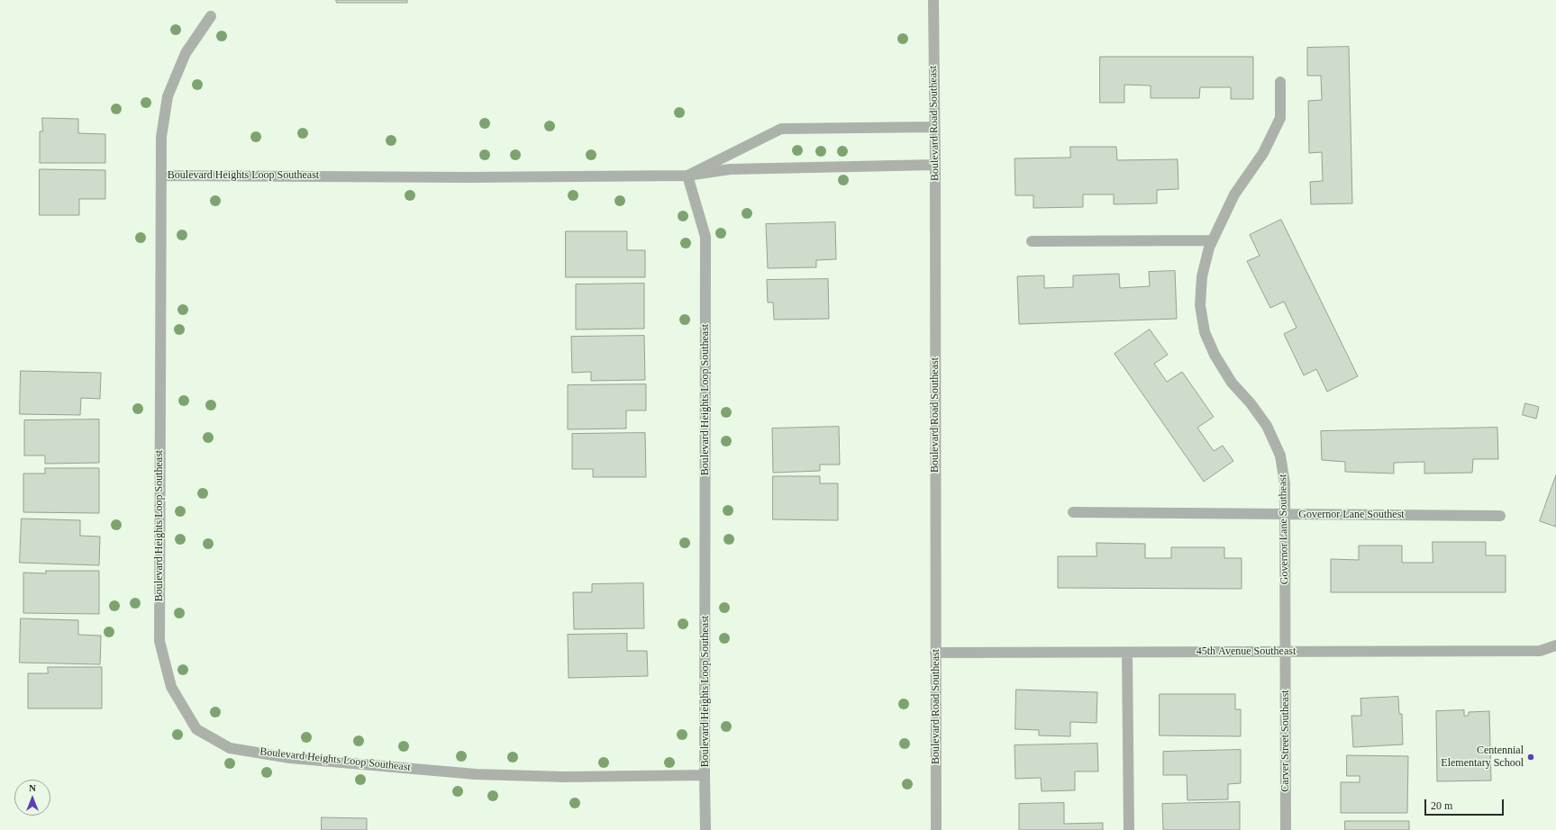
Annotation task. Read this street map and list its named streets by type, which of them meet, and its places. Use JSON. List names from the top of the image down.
{
  "streets": {
    "street": [
      "Boulevard Road Southeast",
      "Boulevard Heights Loop Southeast",
      "Governor Lane Southest",
      "Governor Lane Southeast",
      "45th Avenue Southeast",
      "Carver Street Southeast"
    ]
  },
  "crossings": [
    ["Boulevard Road Southeast", "Boulevard Heights Loop Southeast"],
    ["Boulevard Road Southeast", "45th Avenue Southeast"],
    ["Governor Lane Southest", "Governor Lane Southeast"],
    ["Governor Lane Southeast", "45th Avenue Southeast"],
    ["Governor Lane Southeast", "Carver Street Southeast"],
    ["45th Avenue Southeast", "Carver Street Southeast"]
  ],
  "places": ["Centennial Elementary School"],
  "scale_bar": "20 m",
  "north": "top"
}
